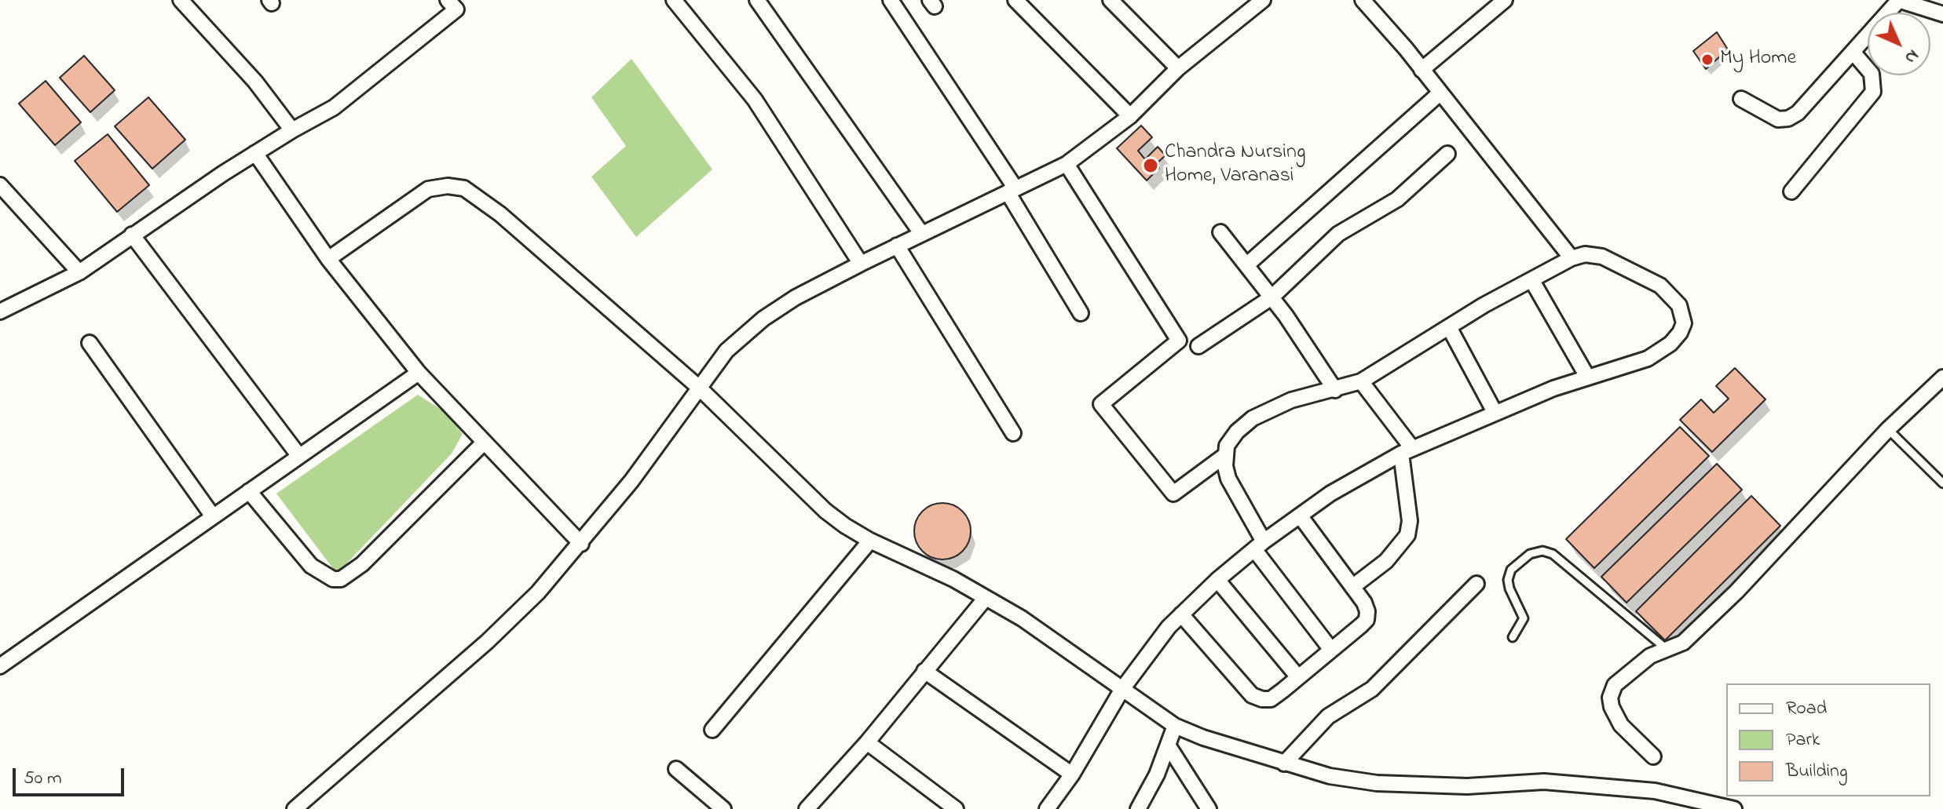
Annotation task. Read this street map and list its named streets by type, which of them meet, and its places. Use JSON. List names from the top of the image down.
{
  "places": ["My Home", "Chandra Nursing Home, Varanasi"],
  "legend": ["Road", "Park", "Building"],
  "scale_bar": "50 m",
  "north": "bottom right"
}
